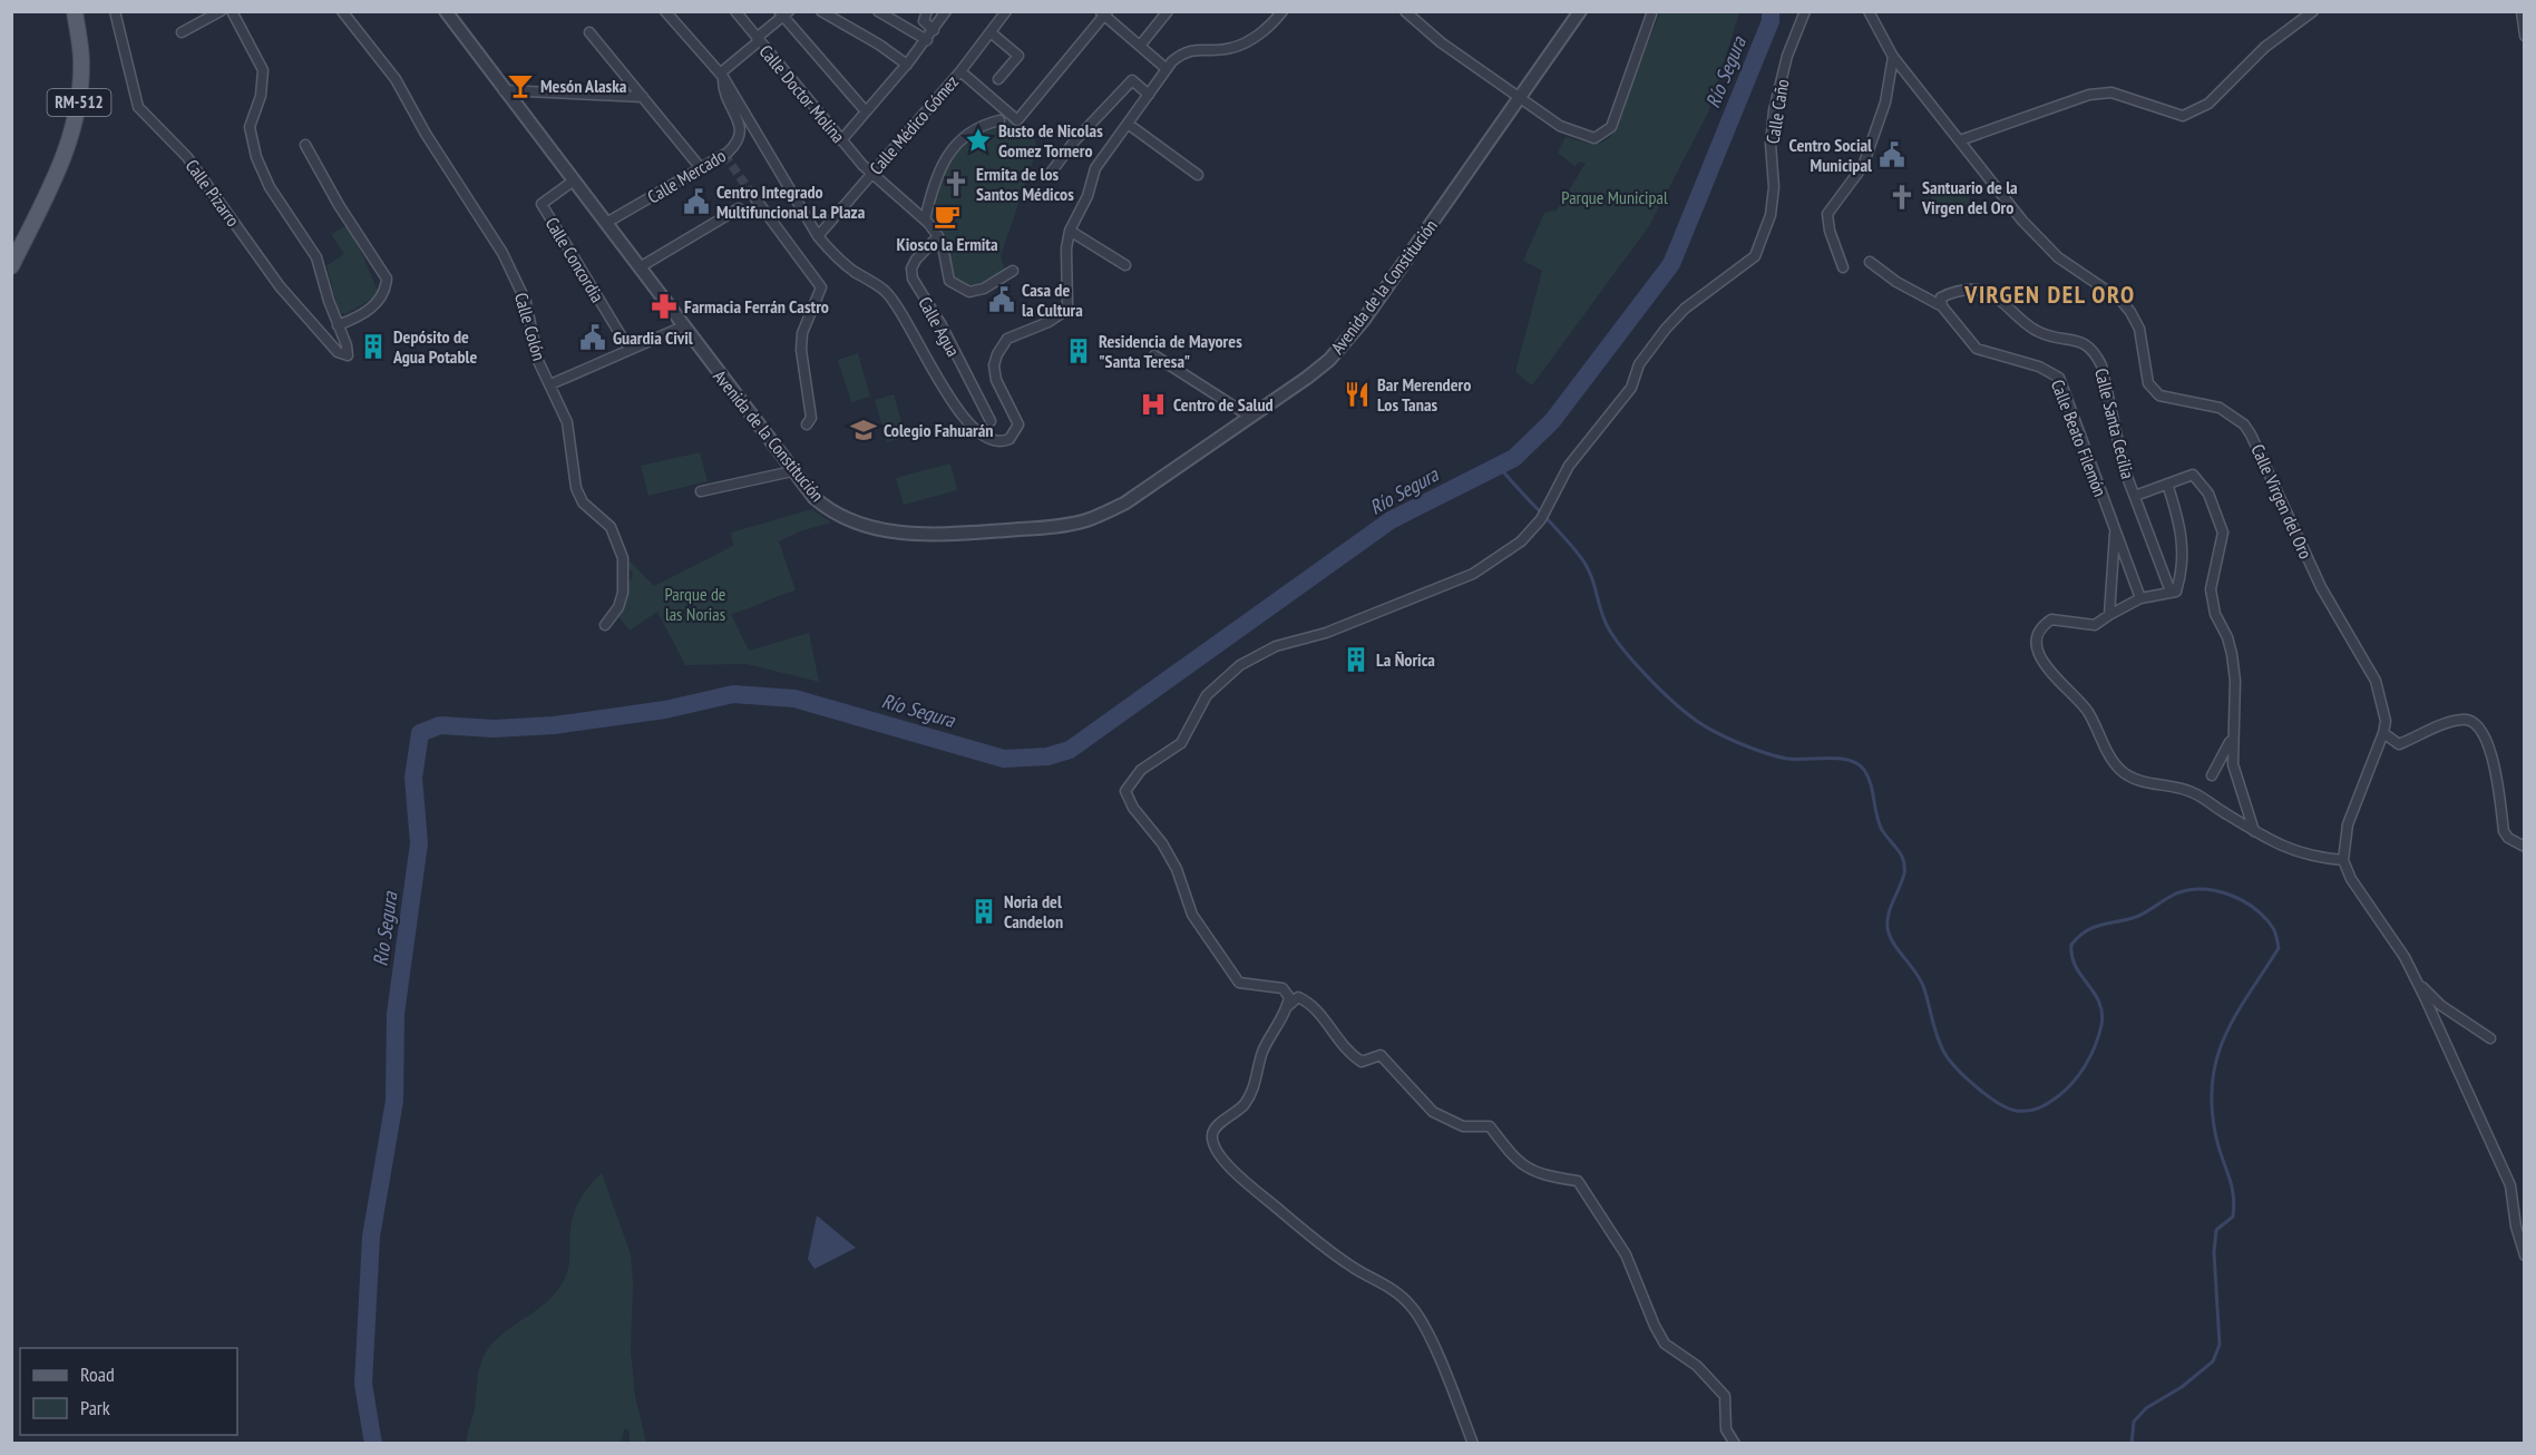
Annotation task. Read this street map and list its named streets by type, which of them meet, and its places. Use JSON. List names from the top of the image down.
{
  "streets": {
    "main road": ["RM-512"],
    "street": [
      "Calle Doctor Molina",
      "Calle Caño",
      "Calle Médico Gómez",
      "Calle Mercado",
      "Calle Pizarro",
      "Calle Concordia",
      "Avenida de la Constitución",
      "Calle Colón",
      "Calle Agua",
      "Calle Santa Cecilia",
      "Calle Beato Filemón",
      "Calle Virgen del Oro"
    ]
  },
  "crossings": [
    ["Calle Doctor Molina", "Calle Médico Gómez"],
    ["Calle Doctor Molina", "Calle Agua"],
    ["Calle Mercado", "Avenida de la Constitución"],
    ["Calle Concordia", "Avenida de la Constitución"],
    ["Calle Santa Cecilia", "Calle Beato Filemón"]
  ],
  "districts": ["VIRGEN DEL ORO"],
  "water": ["Río Segura"],
  "parks": ["Parque Municipal", "Parque de las Norias"],
  "places": {
    "bar": ["Mesón Alaska"],
    "place": ["Busto de Nicolas Gomez Tornero"],
    "public building": [
      "Centro Social Municipal",
      "Centro Integrado Multifuncional La Plaza",
      "Casa de la Cultura",
      "Guardia Civil"
    ],
    "church": ["Ermita de los Santos Médicos", "Santuario de la Virgen del Oro"],
    "cafe": ["Kiosco la Ermita"],
    "pharmacy": ["Farmacia Ferrán Castro"],
    "building": [
      "Depósito de Agua Potable",
      "Residencia de Mayores \"Santa Teresa\"",
      "La Ñorica",
      "Noria del Candelon"
    ],
    "restaurant": ["Bar Merendero Los Tanas"],
    "hospital": ["Centro de Salud"],
    "school or university": ["Colegio Fahuarán"]
  },
  "legend": ["Road", "Park"]
}
